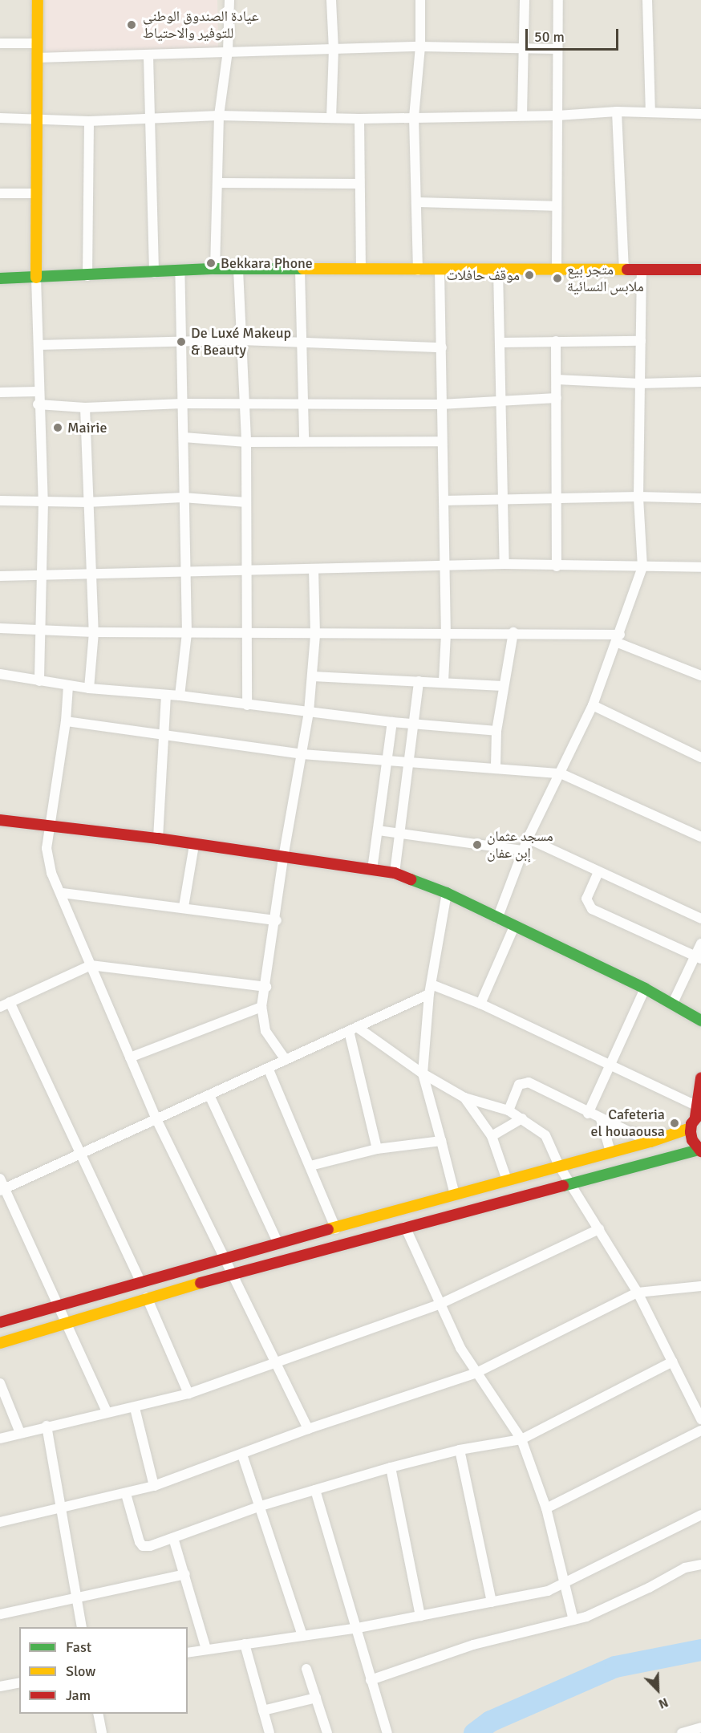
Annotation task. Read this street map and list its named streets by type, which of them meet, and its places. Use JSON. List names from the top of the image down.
{
  "places": [
    "عيادة الصندوق الوطني للتوفير والاحتياط",
    "Bekkara Phone",
    "موقف حافلات",
    "متجر بيع ملابس النسائية",
    "De Luxé Makeup & Beauty",
    "Mairie",
    "مسجد عثمان إبن عفان",
    "Cafeteria el houaousa"
  ],
  "legend": ["Fast", "Slow", "Jam"],
  "scale_bar": "50 m",
  "north": "bottom right"
}
